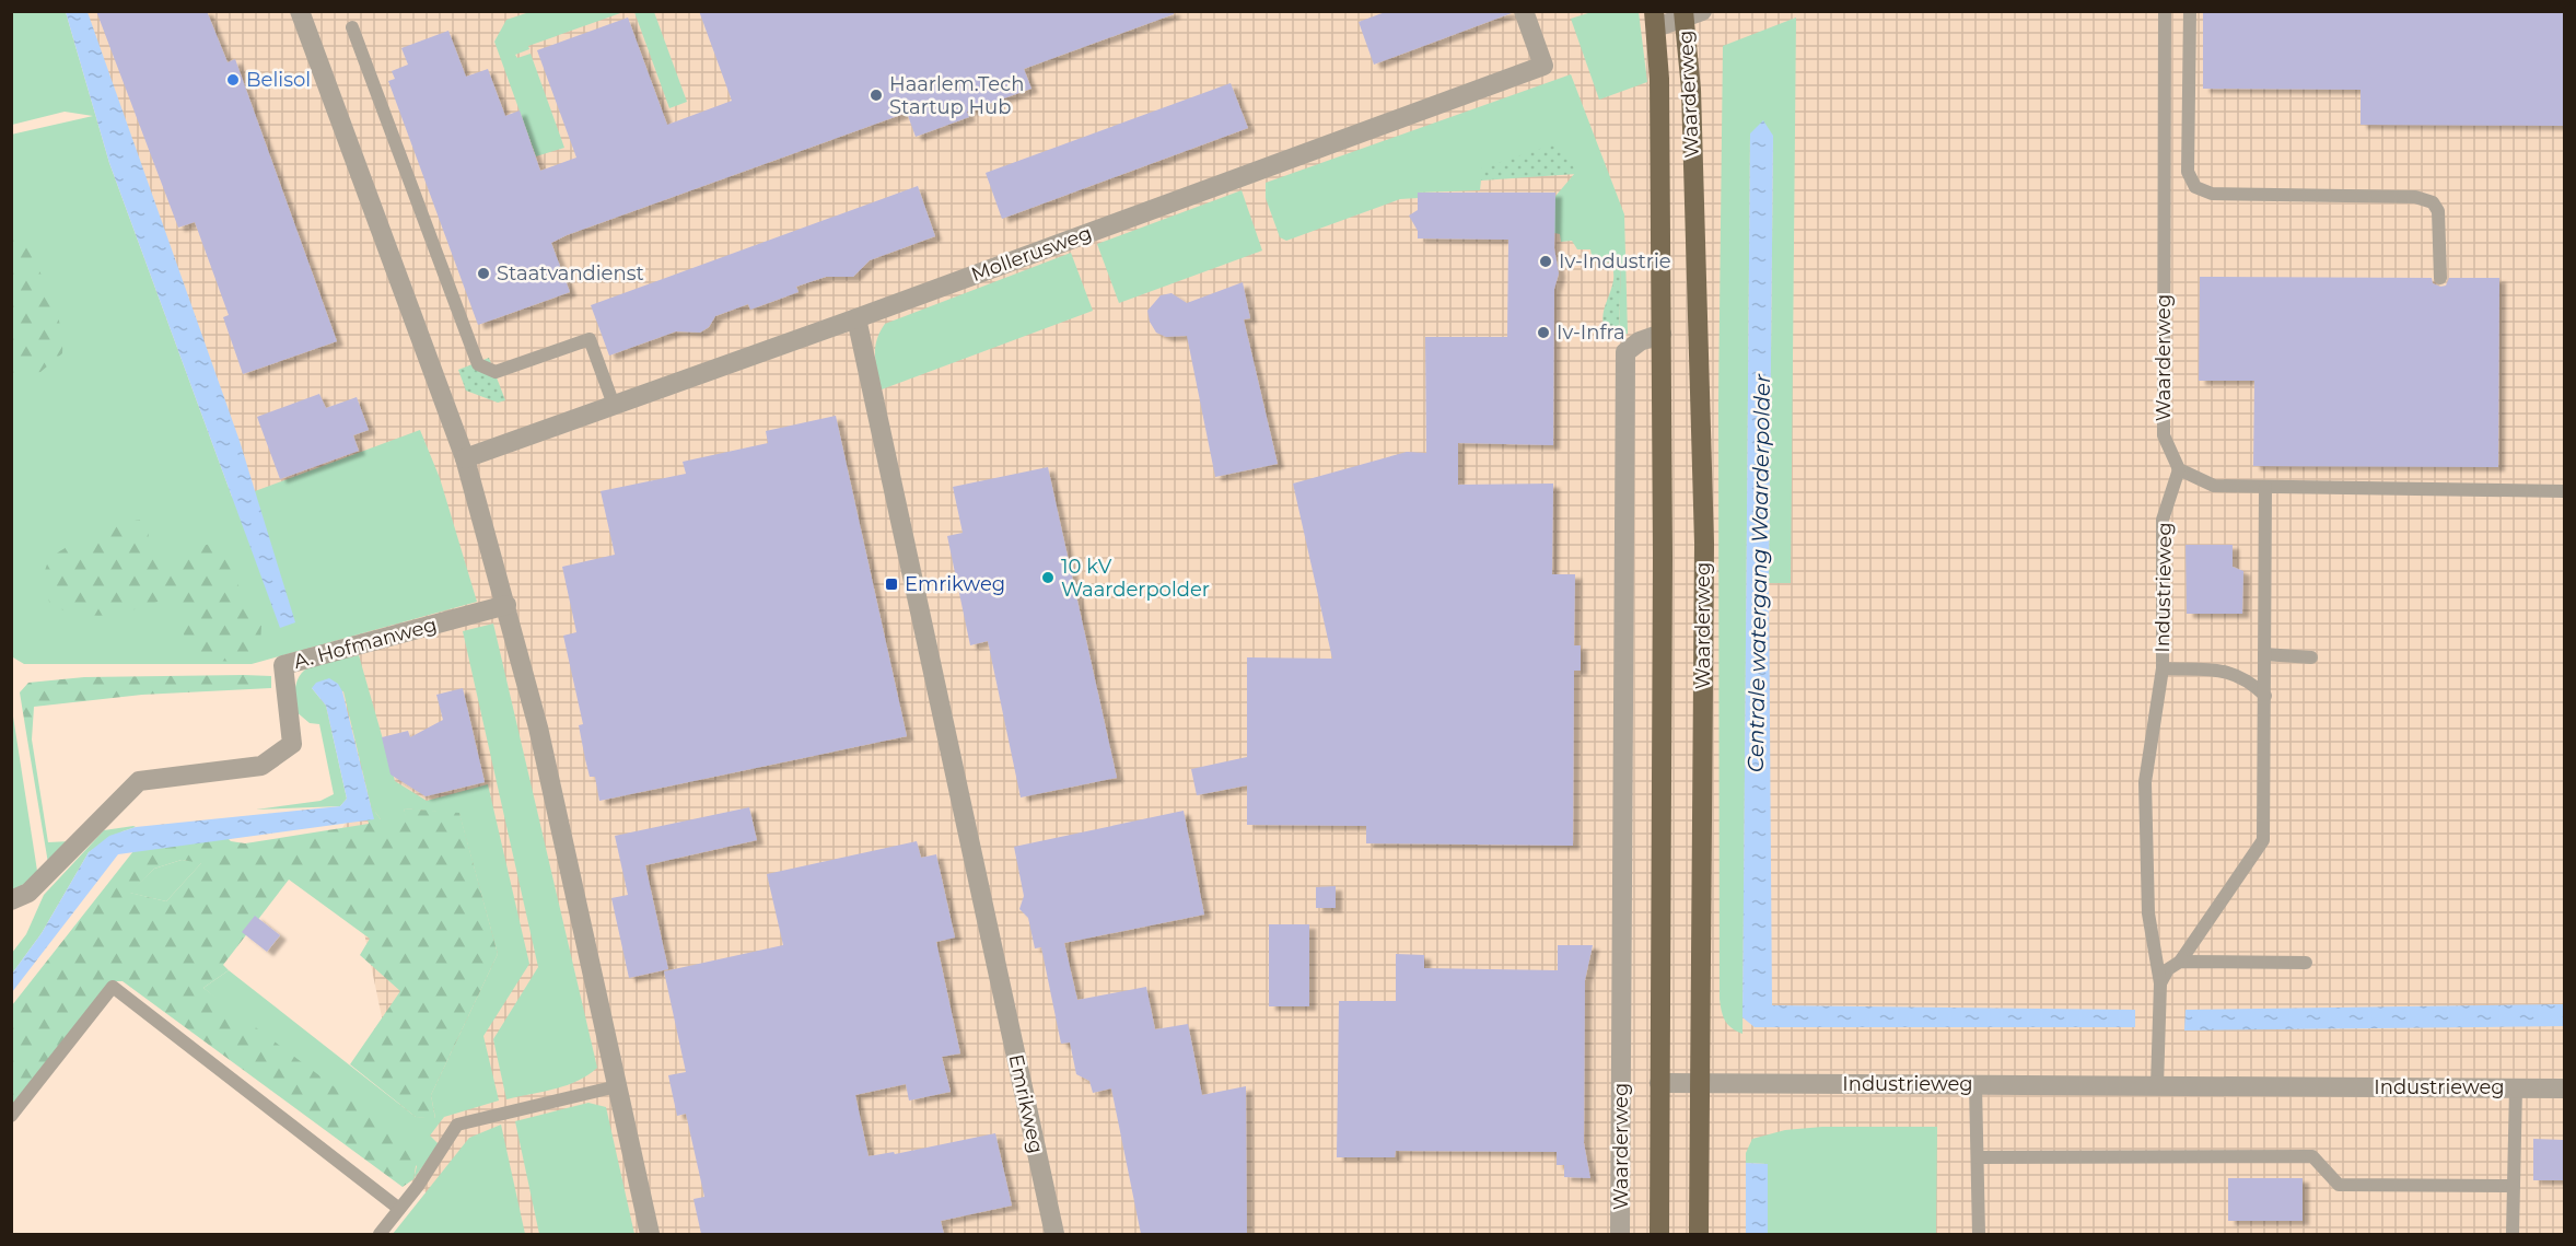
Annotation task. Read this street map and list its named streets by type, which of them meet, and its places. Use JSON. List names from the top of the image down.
{
  "streets": {
    "main road": ["Waarderweg"],
    "street": [
      "Mollerusweg",
      "Industrieweg",
      "A. Hofmanweg",
      "Emrikweg"
    ]
  },
  "crossings": [
    ["Waarderweg", "Industrieweg"],
    ["Mollerusweg", "Emrikweg"]
  ],
  "water": ["Centrale watergang Waarderpolder"],
  "places": {
    "other": [
      "Belisol",
      "Haarlem.Tech Startup Hub",
      "Iv-Industrie",
      "Staatvandienst",
      "Iv-Infra",
      "10 kV Waarderpolder"
    ],
    "transit": ["Emrikweg"]
  }
}
